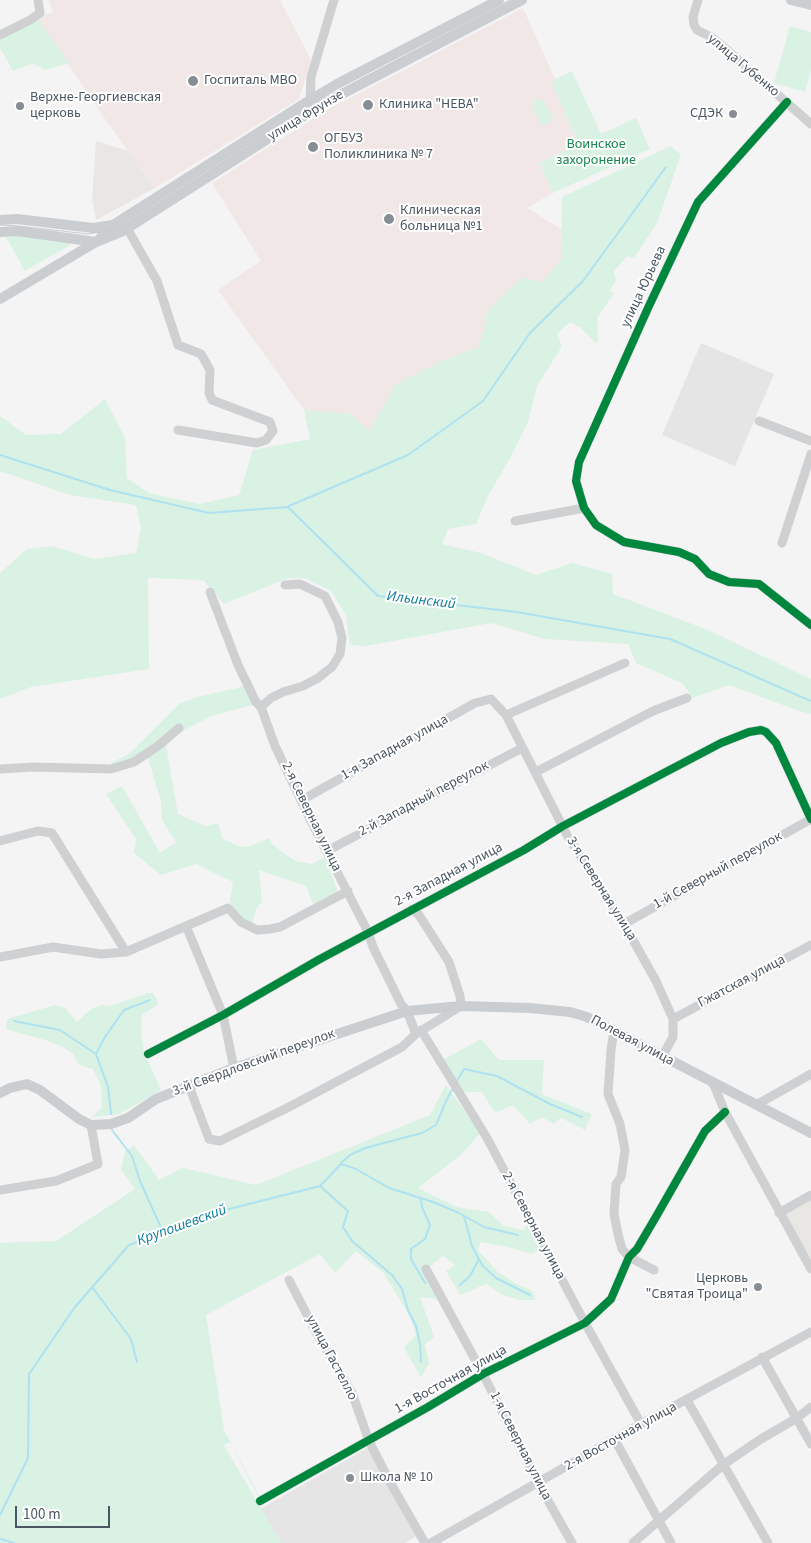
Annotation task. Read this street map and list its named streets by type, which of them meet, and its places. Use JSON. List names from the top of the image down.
{
  "streets": {
    "main road": ["улица Фрунзе", "Полевая улица", "3-й Свердловский переулок"],
    "street": [
      "улица Губенко",
      "улица Юрьева",
      "1-я Западная улица",
      "2-й Западный переулок",
      "2-я Северная улица",
      "1-й Северный переулок",
      "2-я Западная улица",
      "3-я Северная улица",
      "Гжатская улица",
      "улица Гастелло",
      "1-я Восточная улица",
      "2-я Восточная улица",
      "1-я Северная улица"
    ]
  },
  "crossings": [
    ["улица Губенко", "улица Юрьева"],
    ["1-я Западная улица", "2-я Северная улица"],
    ["1-я Западная улица", "3-я Северная улица"],
    ["2-й Западный переулок", "2-я Северная улица"],
    ["2-й Западный переулок", "3-я Северная улица"],
    ["2-я Северная улица", "2-я Западная улица"],
    ["2-я Северная улица", "Полевая улица"],
    ["2-я Северная улица", "3-й Свердловский переулок"],
    ["2-я Северная улица", "1-я Восточная улица"],
    ["2-я Северная улица", "2-я Восточная улица"],
    ["1-й Северный переулок", "2-я Западная улица"],
    ["1-й Северный переулок", "3-я Северная улица"],
    ["2-я Западная улица", "3-я Северная улица"],
    ["3-я Северная улица", "Гжатская улица"],
    ["Полевая улица", "3-й Свердловский переулок"],
    ["улица Гастелло", "1-я Восточная улица"],
    ["1-я Восточная улица", "1-я Северная улица"],
    ["2-я Восточная улица", "1-я Северная улица"]
  ],
  "water": ["Ильинский", "Крупошевский"],
  "parks": ["Воинское захоронение"],
  "places": [
    "Госпиталь МВО",
    "Клиника \"НЕВА\"",
    "Верхне-Георгиевская церковь",
    "СДЭК",
    "ОГБУЗ Поликлиника № 7",
    "Клиническая больница №1",
    "Церковь \"Святая Троица\"",
    "Школа № 10"
  ],
  "scale_bar": "100 m"
}
